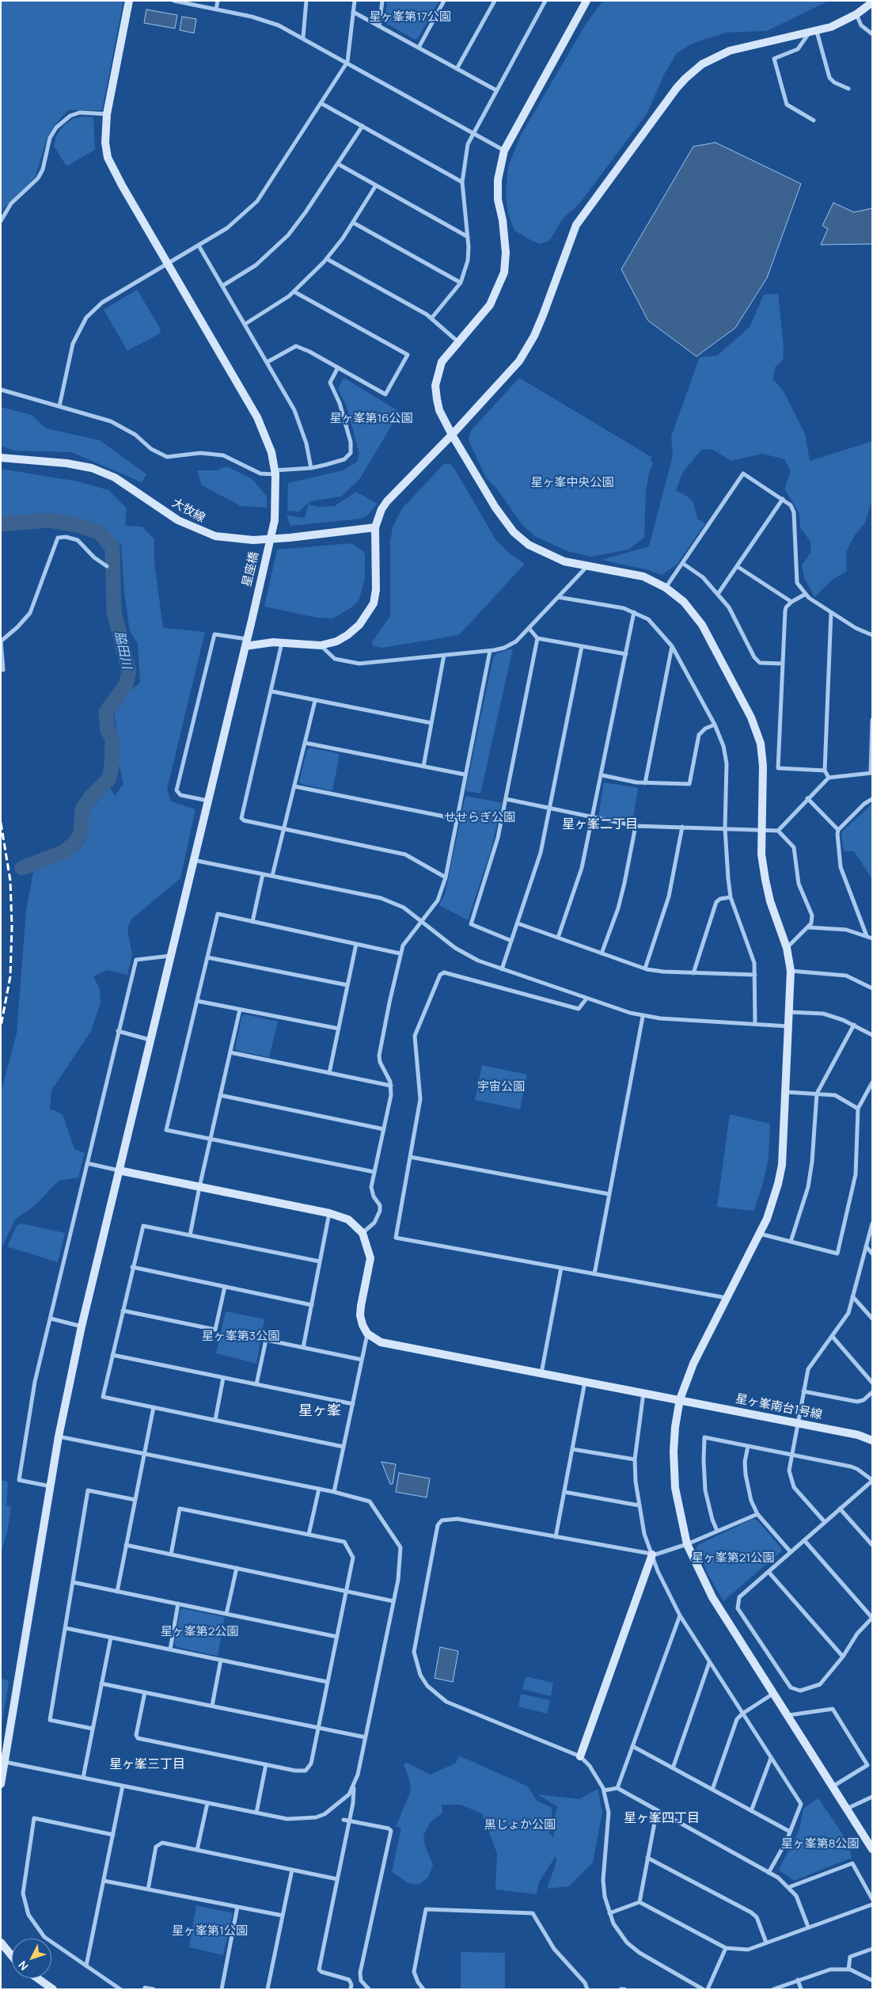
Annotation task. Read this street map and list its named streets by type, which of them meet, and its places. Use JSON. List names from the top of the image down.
{
  "streets": {
    "street": ["大牧線", "星座橋", "星ヶ峯南台1号線"]
  },
  "districts": [
    "星ヶ峯二丁目",
    "星ヶ峯",
    "星ヶ峯三丁目",
    "星ヶ峯四丁目"
  ],
  "water": ["脇田川"],
  "parks": [
    "星ヶ峯第17公園",
    "星ヶ峯第16公園",
    "星ヶ峯中央公園",
    "せせらぎ公園",
    "宇宙公園",
    "星ヶ峯第3公園",
    "星ヶ峯第21公園",
    "星ヶ峯第2公園",
    "黒じょか公園",
    "星ヶ峯第8公園",
    "星ヶ峯第1公園"
  ],
  "north": "bottom left"
}
